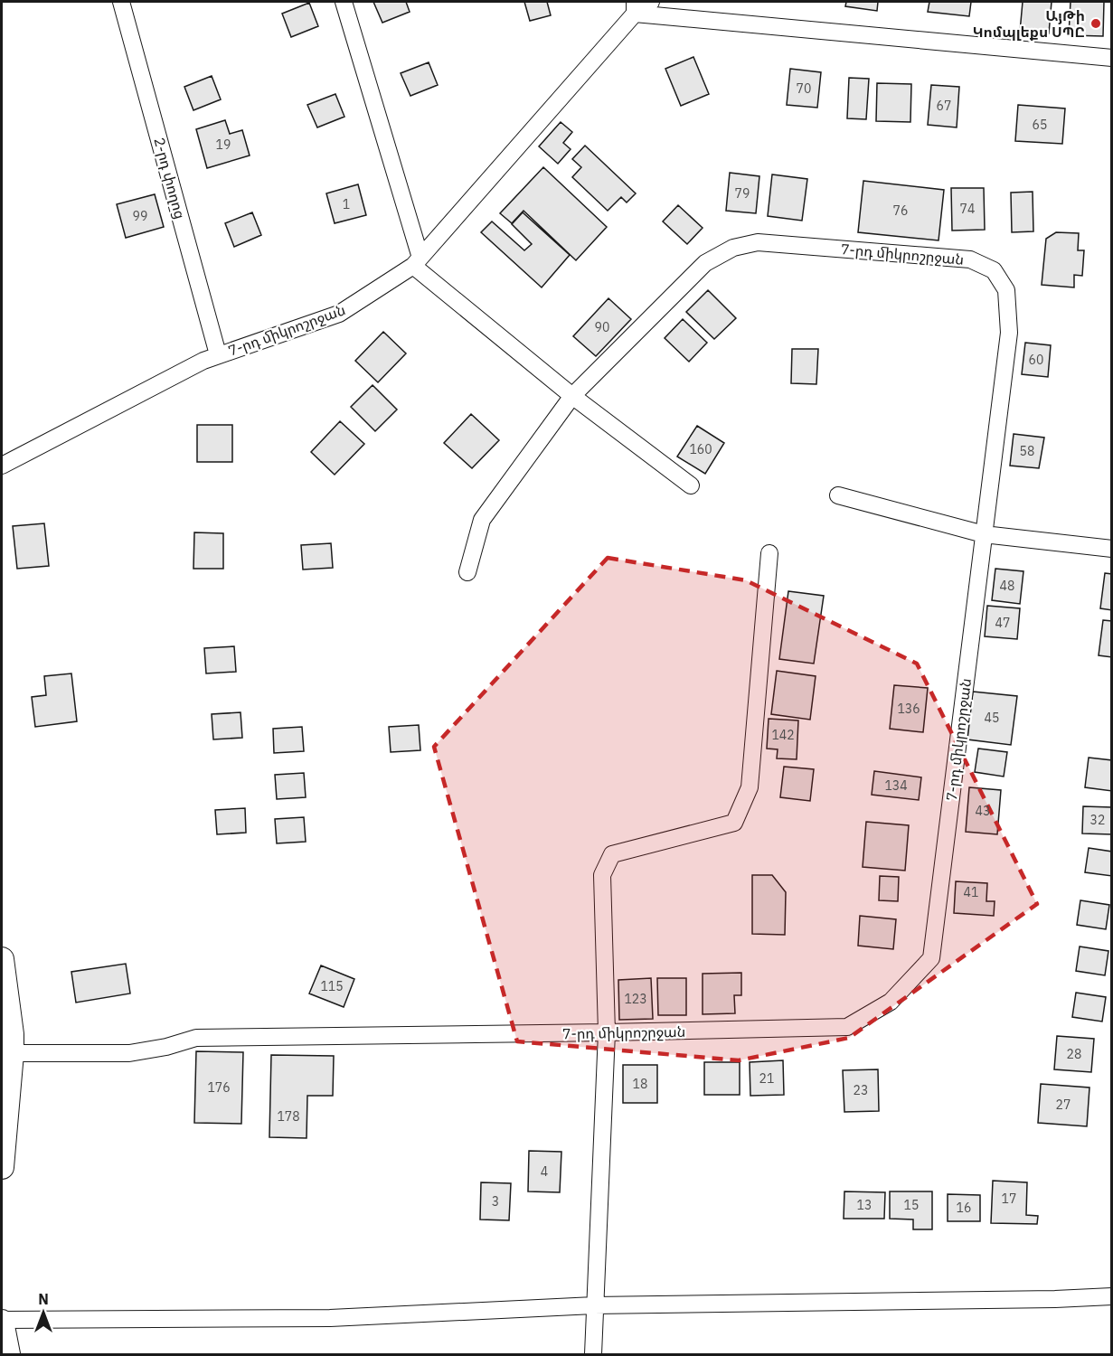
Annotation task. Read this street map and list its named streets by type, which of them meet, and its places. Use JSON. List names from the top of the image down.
{
  "streets": {
    "street": ["2-րդ փողոց", "7-րդ միկրոշրջան"]
  },
  "crossings": [
    ["2-րդ փողոց", "7-րդ միկրոշրջան"]
  ],
  "places": ["ԱյԹի Կոմպլեքս ՍՊԸ"],
  "house_numbers": [
    "70",
    "67",
    "65",
    "19",
    "79",
    "1",
    "74",
    "76",
    "99",
    "90",
    "60",
    "160",
    "58",
    "48",
    "47",
    "136",
    "45",
    "142",
    "134",
    "43",
    "32",
    "41",
    "115",
    "123",
    "28",
    "21",
    "18",
    "176",
    "23",
    "27",
    "178",
    "4",
    "17",
    "3",
    "13",
    "15",
    "16"
  ],
  "north": "top"
}
